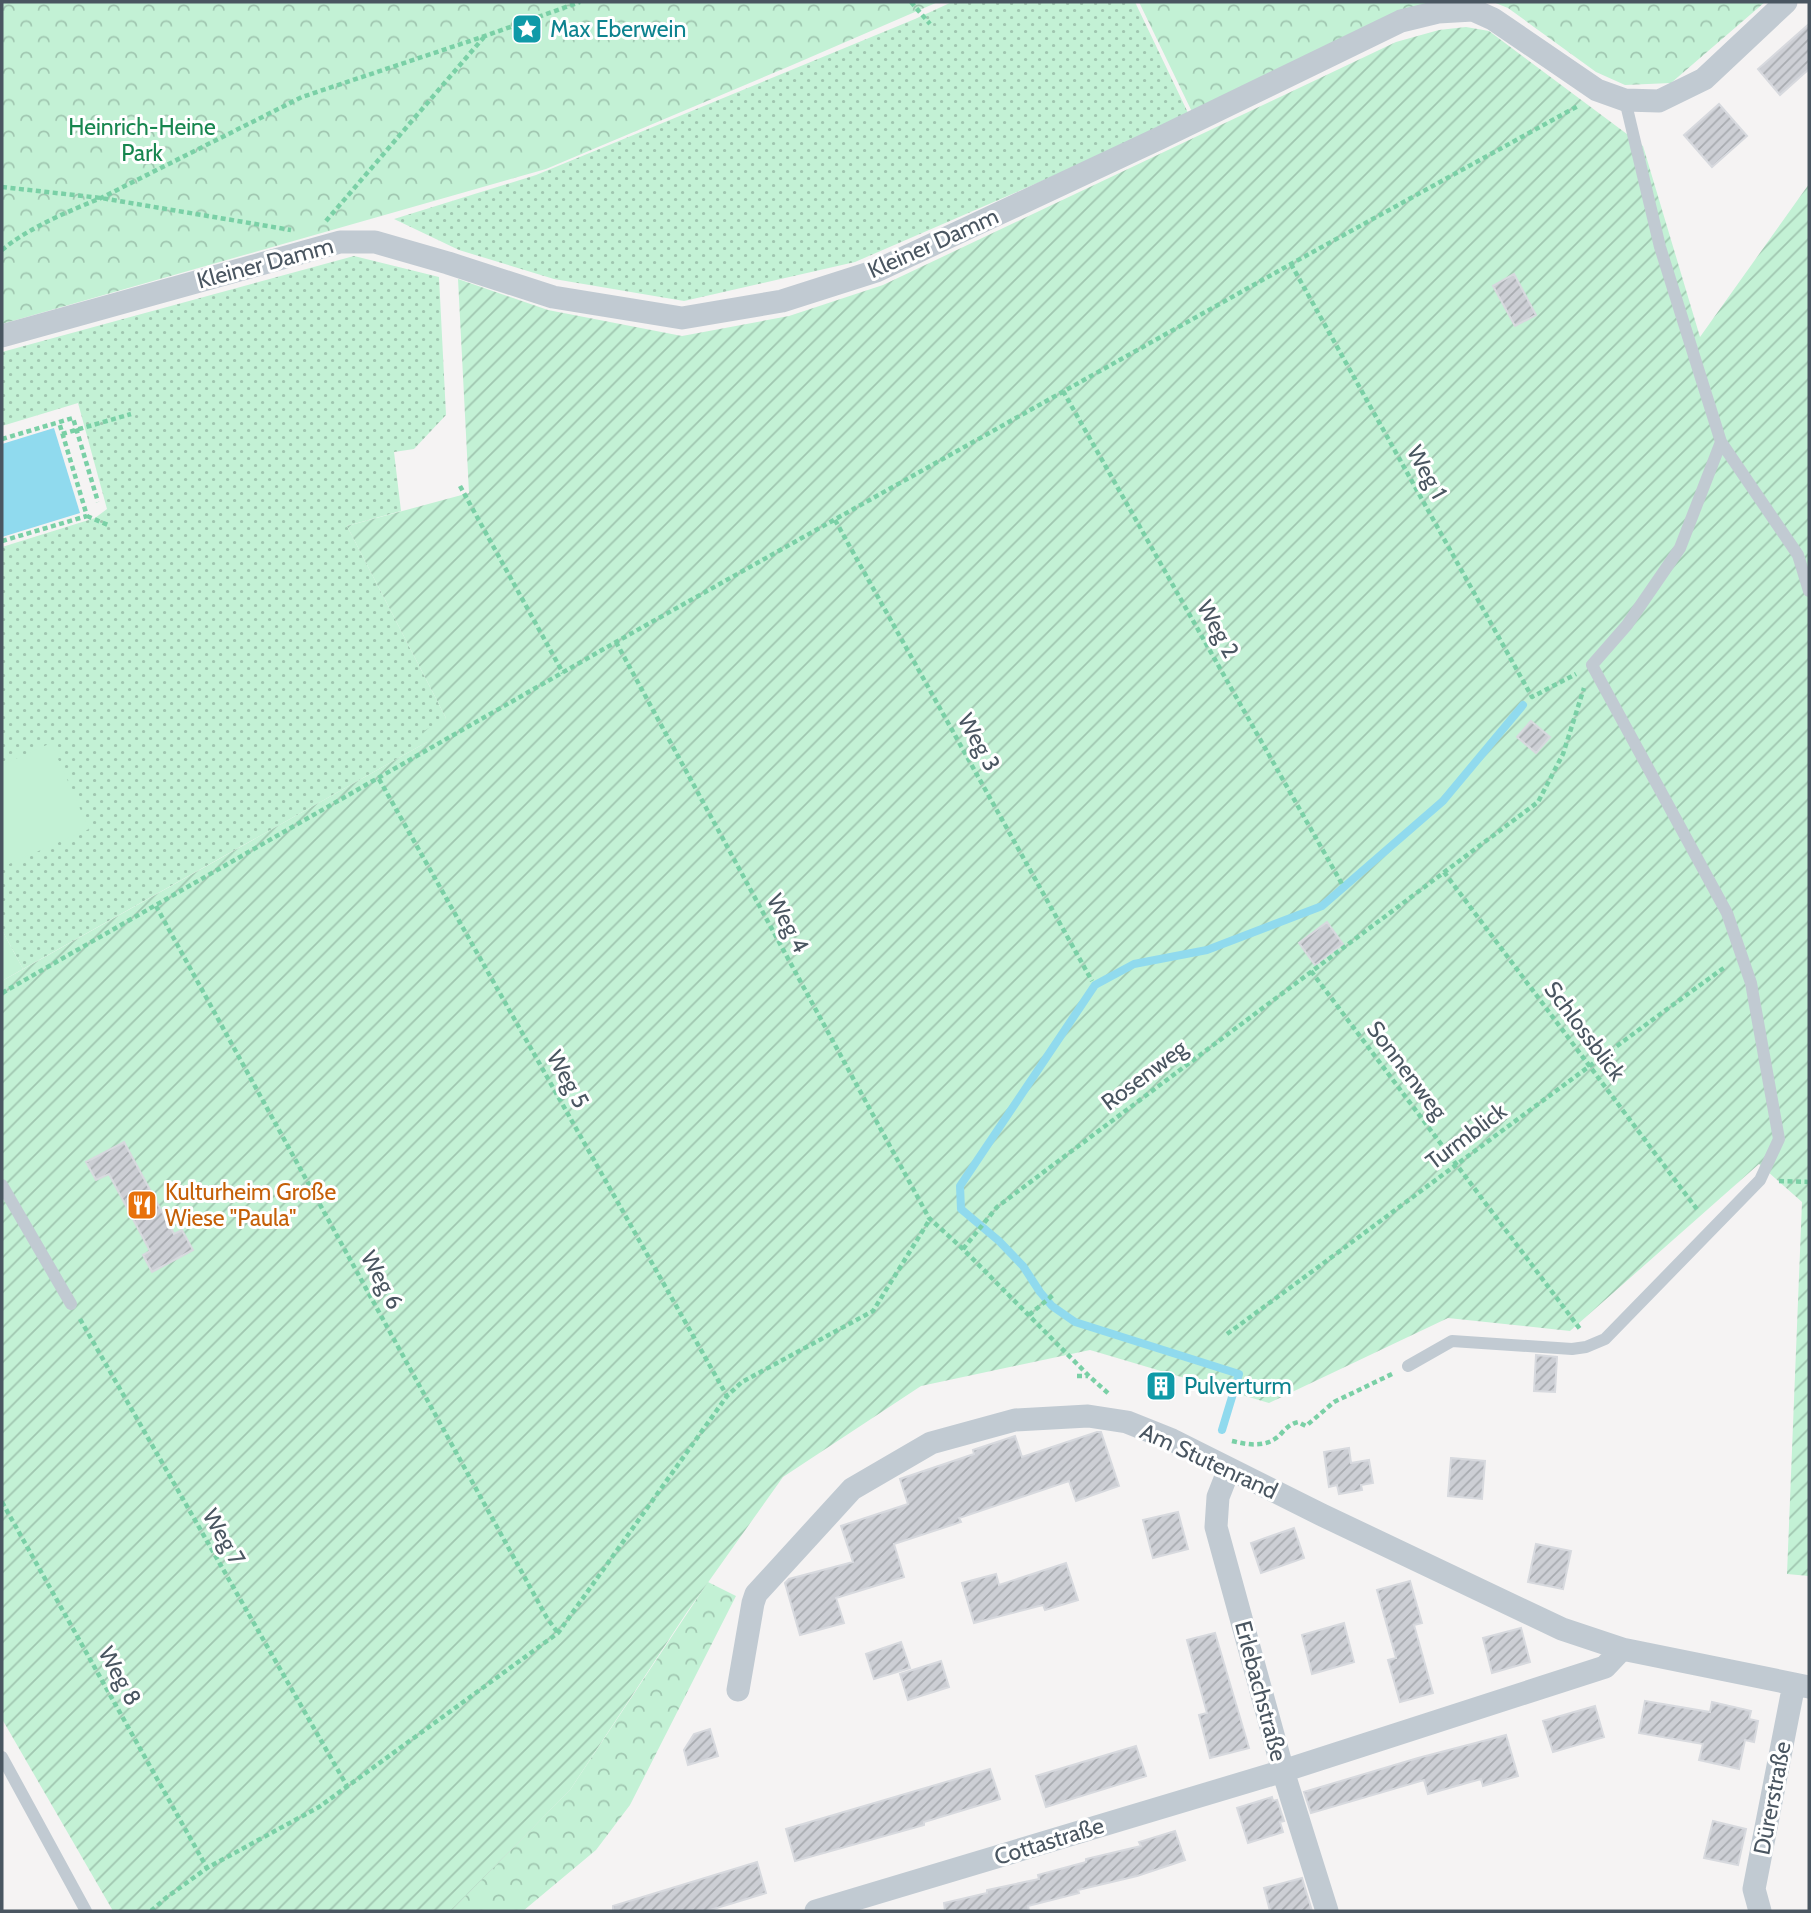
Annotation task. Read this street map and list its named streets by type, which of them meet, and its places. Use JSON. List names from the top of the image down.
{
  "streets": {
    "street": [
      "Kleiner Damm",
      "Am Stutenrand",
      "Erlebachstraße",
      "Dürerstraße",
      "Cottastraße"
    ],
    "path": [
      "Weg 1",
      "Weg 2",
      "Weg 3",
      "Weg 4",
      "Schlossblick",
      "Sonnenweg",
      "Rosenweg",
      "Weg 5",
      "Turmblick",
      "Weg 6",
      "Weg 7",
      "Weg 8"
    ]
  },
  "crossings": [
    ["Weg 4", "Rosenweg"],
    ["Schlossblick", "Rosenweg"],
    ["Schlossblick", "Turmblick"],
    ["Sonnenweg", "Rosenweg"],
    ["Sonnenweg", "Turmblick"],
    ["Am Stutenrand", "Erlebachstraße"],
    ["Am Stutenrand", "Dürerstraße"],
    ["Erlebachstraße", "Cottastraße"]
  ],
  "parks": ["Heinrich-Heine Park"],
  "places": {
    "place": ["Max Eberwein"],
    "restaurant": ["Kulturheim Große Wiese \"Paula\""],
    "building": ["Pulverturm"]
  }
}
